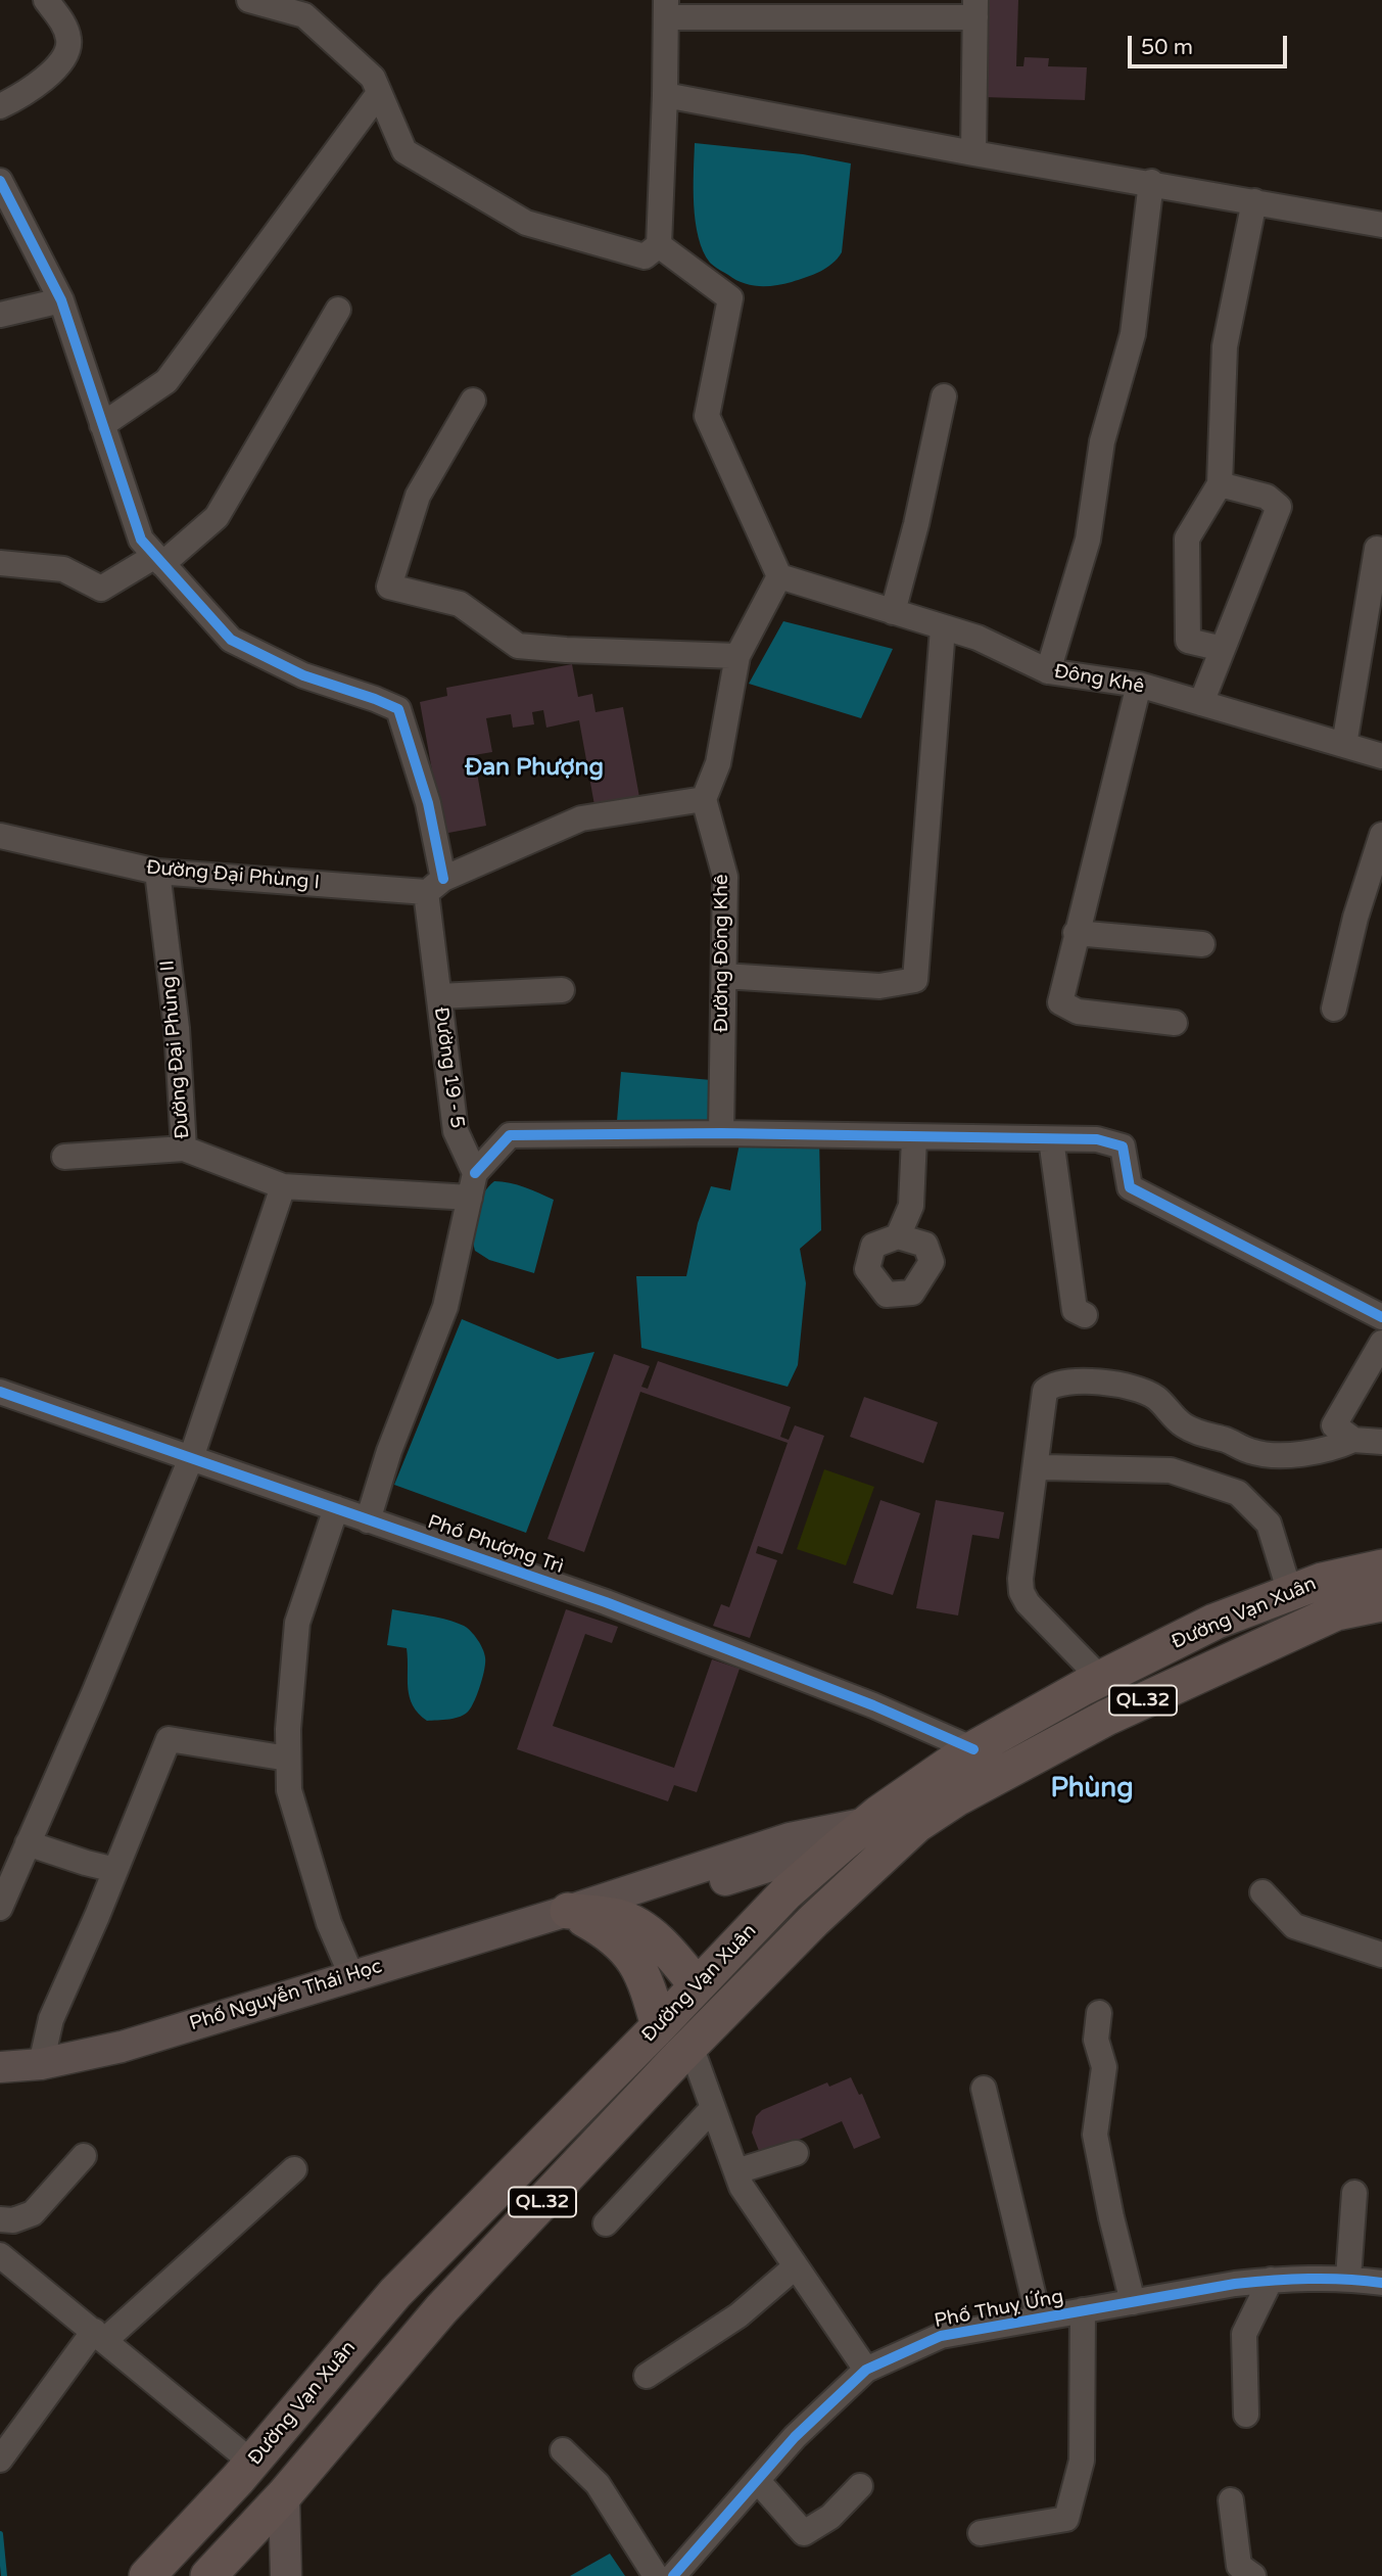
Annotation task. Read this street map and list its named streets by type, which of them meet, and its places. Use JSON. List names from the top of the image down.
{
  "streets": {
    "highway": ["Đường Vạn Xuân", "QL.32"],
    "main road": ["Phố Nguyễn Thái Học"],
    "street": [
      "Đông Khê",
      "Đường Đại Phùng I",
      "Đường Đông Khê",
      "Đường Đại Phùng II",
      "Đường 19 - 5",
      "Phố Phượng Trì",
      "Phố Thuỵ Ứng"
    ]
  },
  "crossings": [
    ["Đường Đại Phùng I", "Đường Đại Phùng II"],
    ["Đường Đại Phùng I", "Đường 19 - 5"],
    ["Đường Đại Phùng II", "Đường 19 - 5"],
    ["Phố Phượng Trì", "Đường Vạn Xuân"],
    ["Đường Vạn Xuân", "QL.32"],
    ["Đường Vạn Xuân", "Phố Nguyễn Thái Học"],
    ["QL.32", "Phố Nguyễn Thái Học"]
  ],
  "districts": ["Đan Phượng", "Phùng"],
  "scale_bar": "50 m"
}
